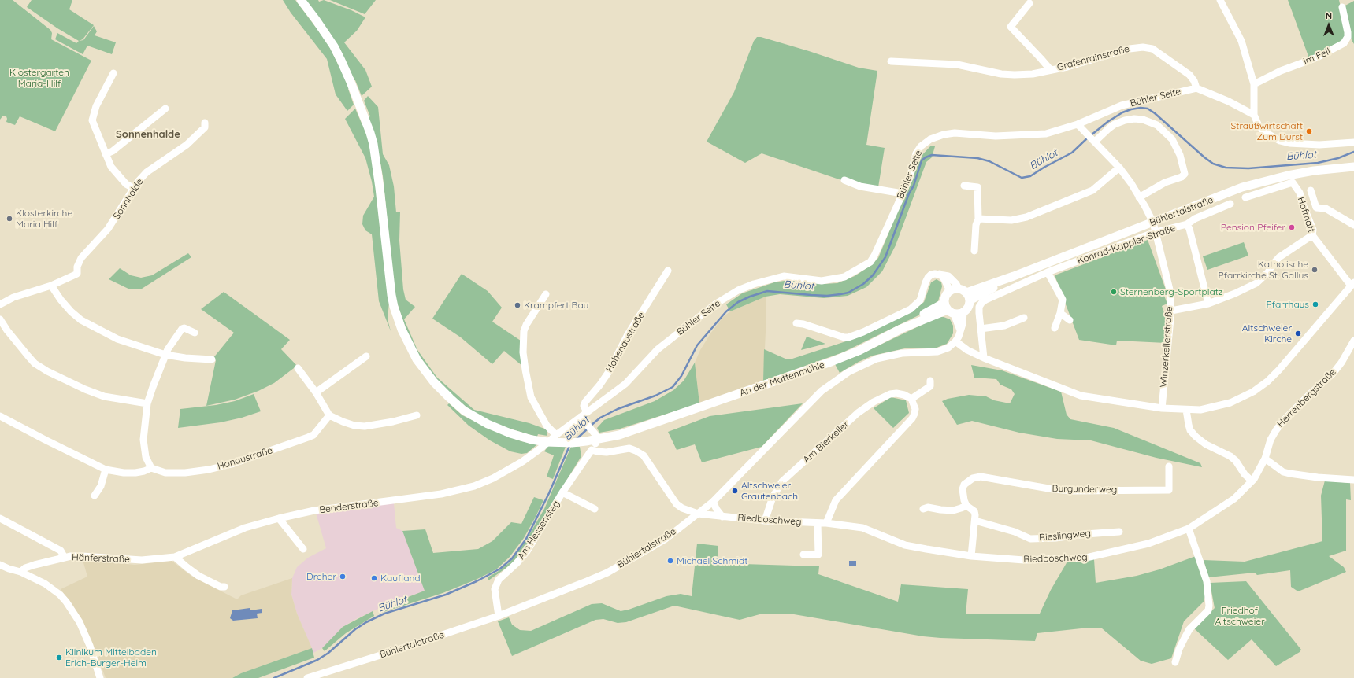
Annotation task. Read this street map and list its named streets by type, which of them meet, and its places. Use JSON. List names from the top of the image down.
{
  "streets": {
    "main road": ["Bühlertalstraße", "An der Mattenmühle"],
    "street": [
      "Im Feil",
      "Grafenrainstraße",
      "Bühler Seite",
      "Sonnhalde",
      "Hofmatt",
      "Konrad-Kappler-Straße",
      "Hohenaustraße",
      "Winzerkellerstraße",
      "Herrenbergstraße",
      "Am Bierkeller",
      "Honaustraße",
      "Burgunderweg",
      "Benderstraße",
      "Riedboschweg",
      "Am Hessensteg",
      "Rieslingweg",
      "Hänferstraße"
    ]
  },
  "crossings": [
    ["Grafenrainstraße", "Bühler Seite"],
    ["Bühler Seite", "Hohenaustraße"],
    ["Bühler Seite", "Winzerkellerstraße"],
    ["Bühler Seite", "Benderstraße"],
    ["Bühlertalstraße", "Winzerkellerstraße"],
    ["Bühlertalstraße", "Riedboschweg"],
    ["Bühlertalstraße", "Am Hessensteg"],
    ["Konrad-Kappler-Straße", "Winzerkellerstraße"],
    ["Herrenbergstraße", "Riedboschweg"],
    ["Am Bierkeller", "Riedboschweg"],
    ["Burgunderweg", "Rieslingweg"],
    ["Benderstraße", "Hänferstraße"],
    ["Riedboschweg", "Am Hessensteg"]
  ],
  "districts": ["Sonnenhalde"],
  "water": ["Bühlot"],
  "parks": ["Klostergarten Maria-Hilf", "Friedhof Altschweier"],
  "places": [
    "Straußwirtschaft Zum Durst",
    "Klosterkirche Maria Hilf",
    "Pension Pfeifer",
    "Katholische Pfarrkirche St. Gallus",
    "Sternenberg-Sportplatz",
    "Pfarrhaus",
    "Krampfert Bau",
    "Altschweier Kirche",
    "Altschweier Grautenbach",
    "Michael Schmidt",
    "Dreher",
    "Kaufland",
    "Klinikum Mittelbaden Erich-Burger-Heim"
  ],
  "north": "top"
}
